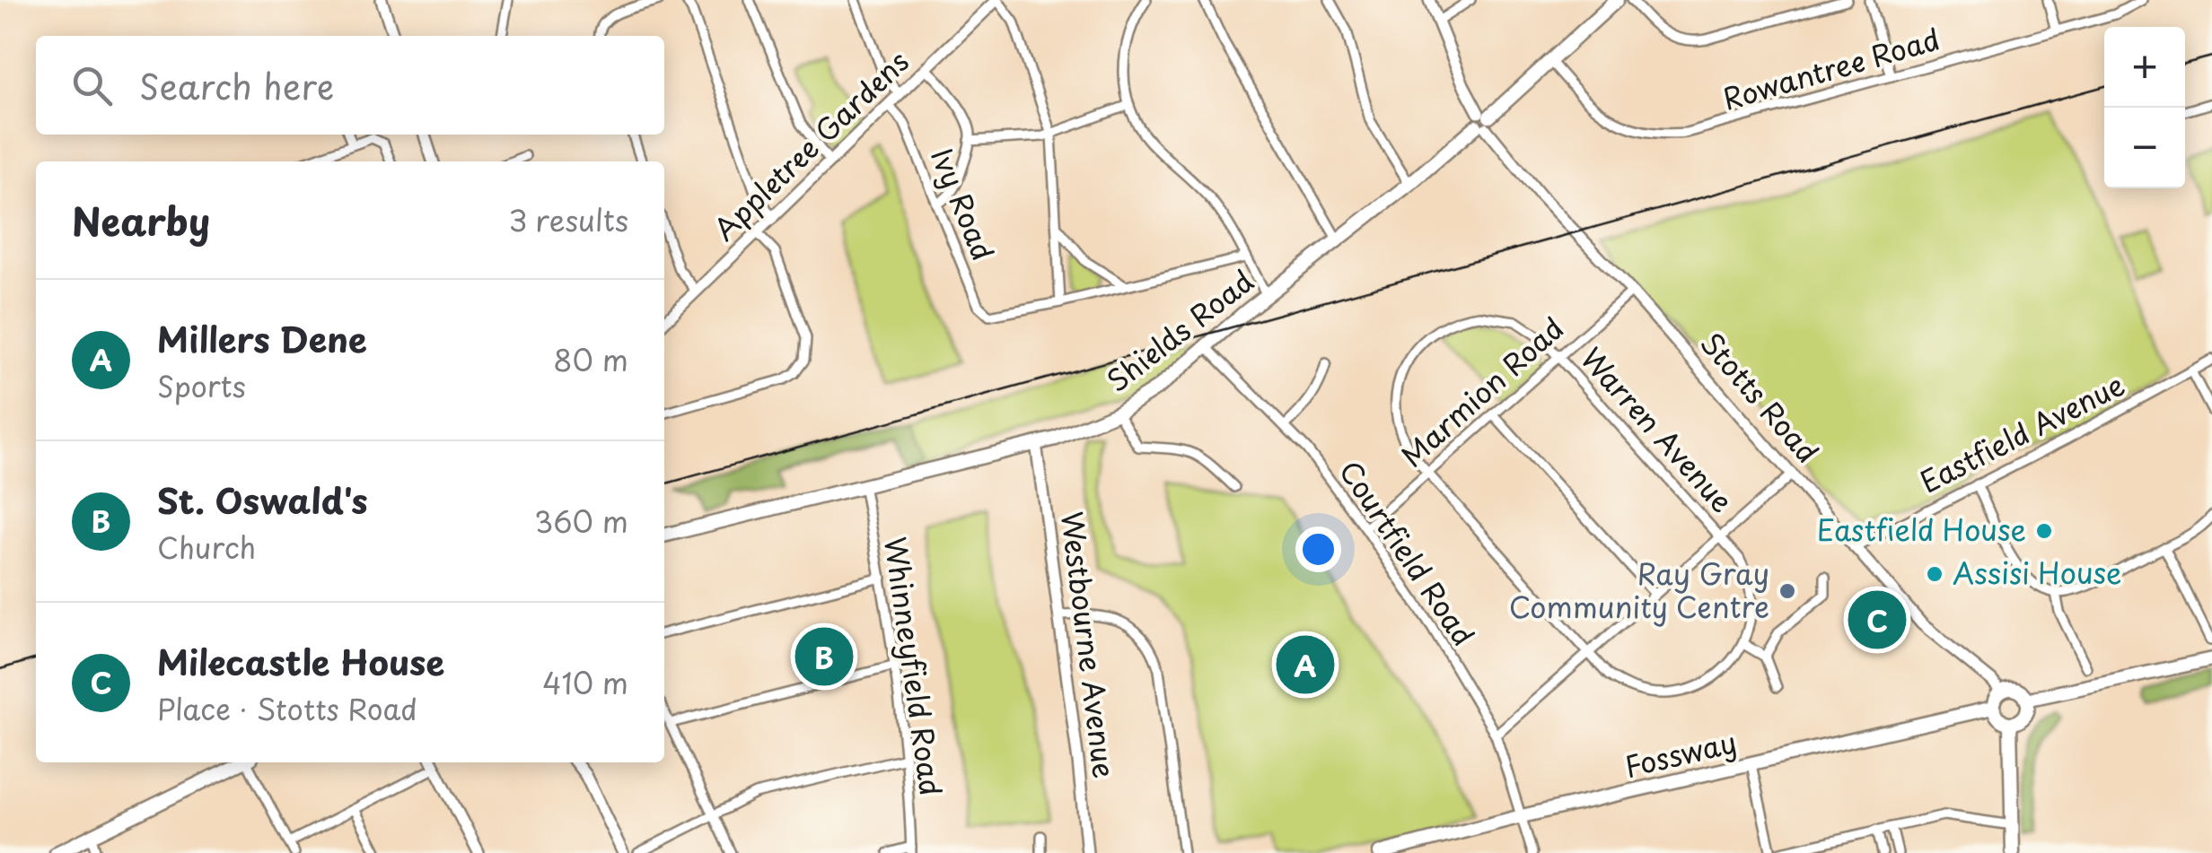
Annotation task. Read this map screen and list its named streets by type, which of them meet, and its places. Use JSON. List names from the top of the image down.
{
  "streets": {
    "main road": ["Shields Road", "Fossway"],
    "street": [
      "Rowantree Road",
      "Appletree Gardens",
      "Ivy Road",
      "Marmion Road",
      "Stotts Road",
      "Warren Avenue",
      "Eastfield Avenue",
      "Courtfield Road",
      "Westbourne Avenue",
      "Whinneyfield Road"
    ]
  },
  "crossings": [
    ["Rowantree Road", "Shields Road"],
    ["Appletree Gardens", "Ivy Road"],
    ["Shields Road", "Stotts Road"],
    ["Shields Road", "Courtfield Road"],
    ["Shields Road", "Westbourne Avenue"],
    ["Shields Road", "Whinneyfield Road"],
    ["Marmion Road", "Stotts Road"],
    ["Marmion Road", "Warren Avenue"],
    ["Marmion Road", "Courtfield Road"],
    ["Stotts Road", "Eastfield Avenue"],
    ["Stotts Road", "Fossway"],
    ["Courtfield Road", "Fossway"]
  ],
  "places": ["Eastfield House", "Assisi House", "Ray Gray Community Centre"],
  "page": {
    "map_buttons": ["+", "−"],
    "search": "Search here",
    "heading": ["Nearby", "3 results"],
    "list": [
      {
        "mark": "A",
        "name": "Millers Dene",
        "note": "Sports",
        "value": "80 m"
      },
      {
        "mark": "B",
        "name": "St. Oswald's",
        "note": "Church",
        "value": "360 m"
      },
      {
        "mark": "C",
        "name": "Milecastle House",
        "note": "Place · Stotts Road",
        "value": "410 m"
      }
    ],
    "pins": ["C", "B", "A"]
  }
}
